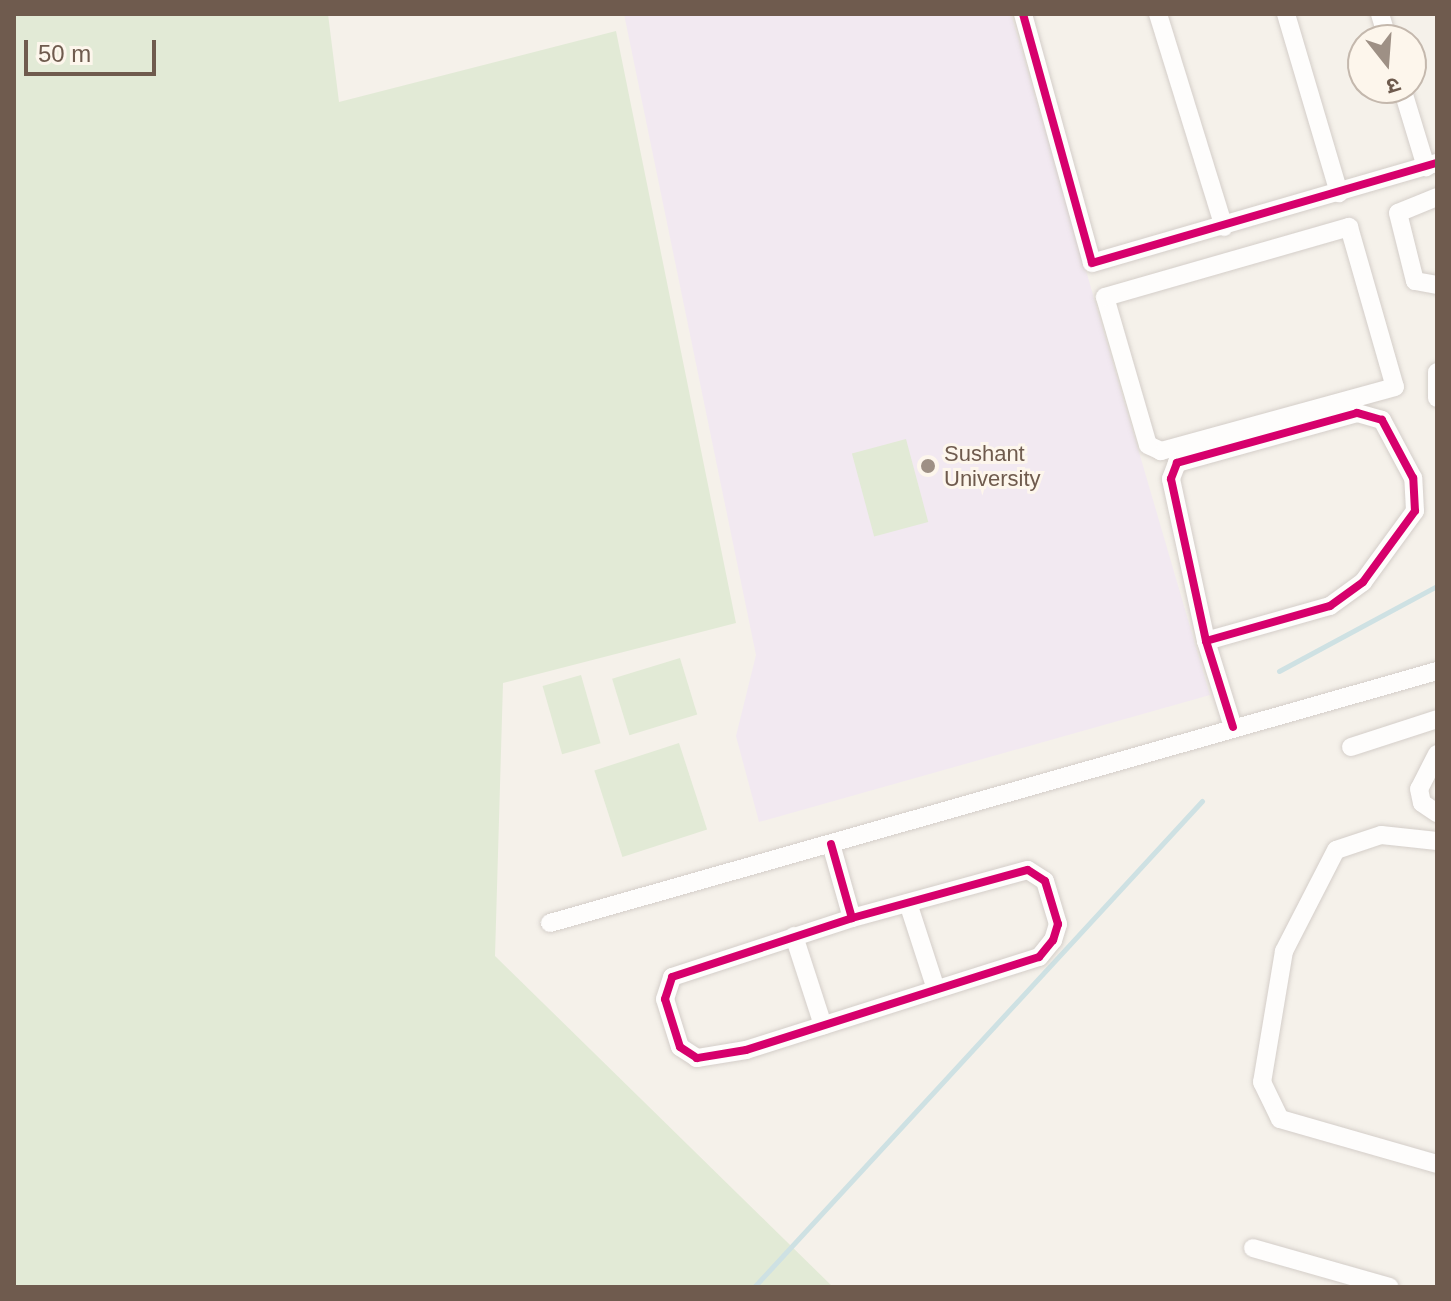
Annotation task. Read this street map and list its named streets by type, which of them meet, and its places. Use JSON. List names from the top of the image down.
{
  "places": ["Sushant University"],
  "scale_bar": "50 m",
  "north": "bottom"
}
